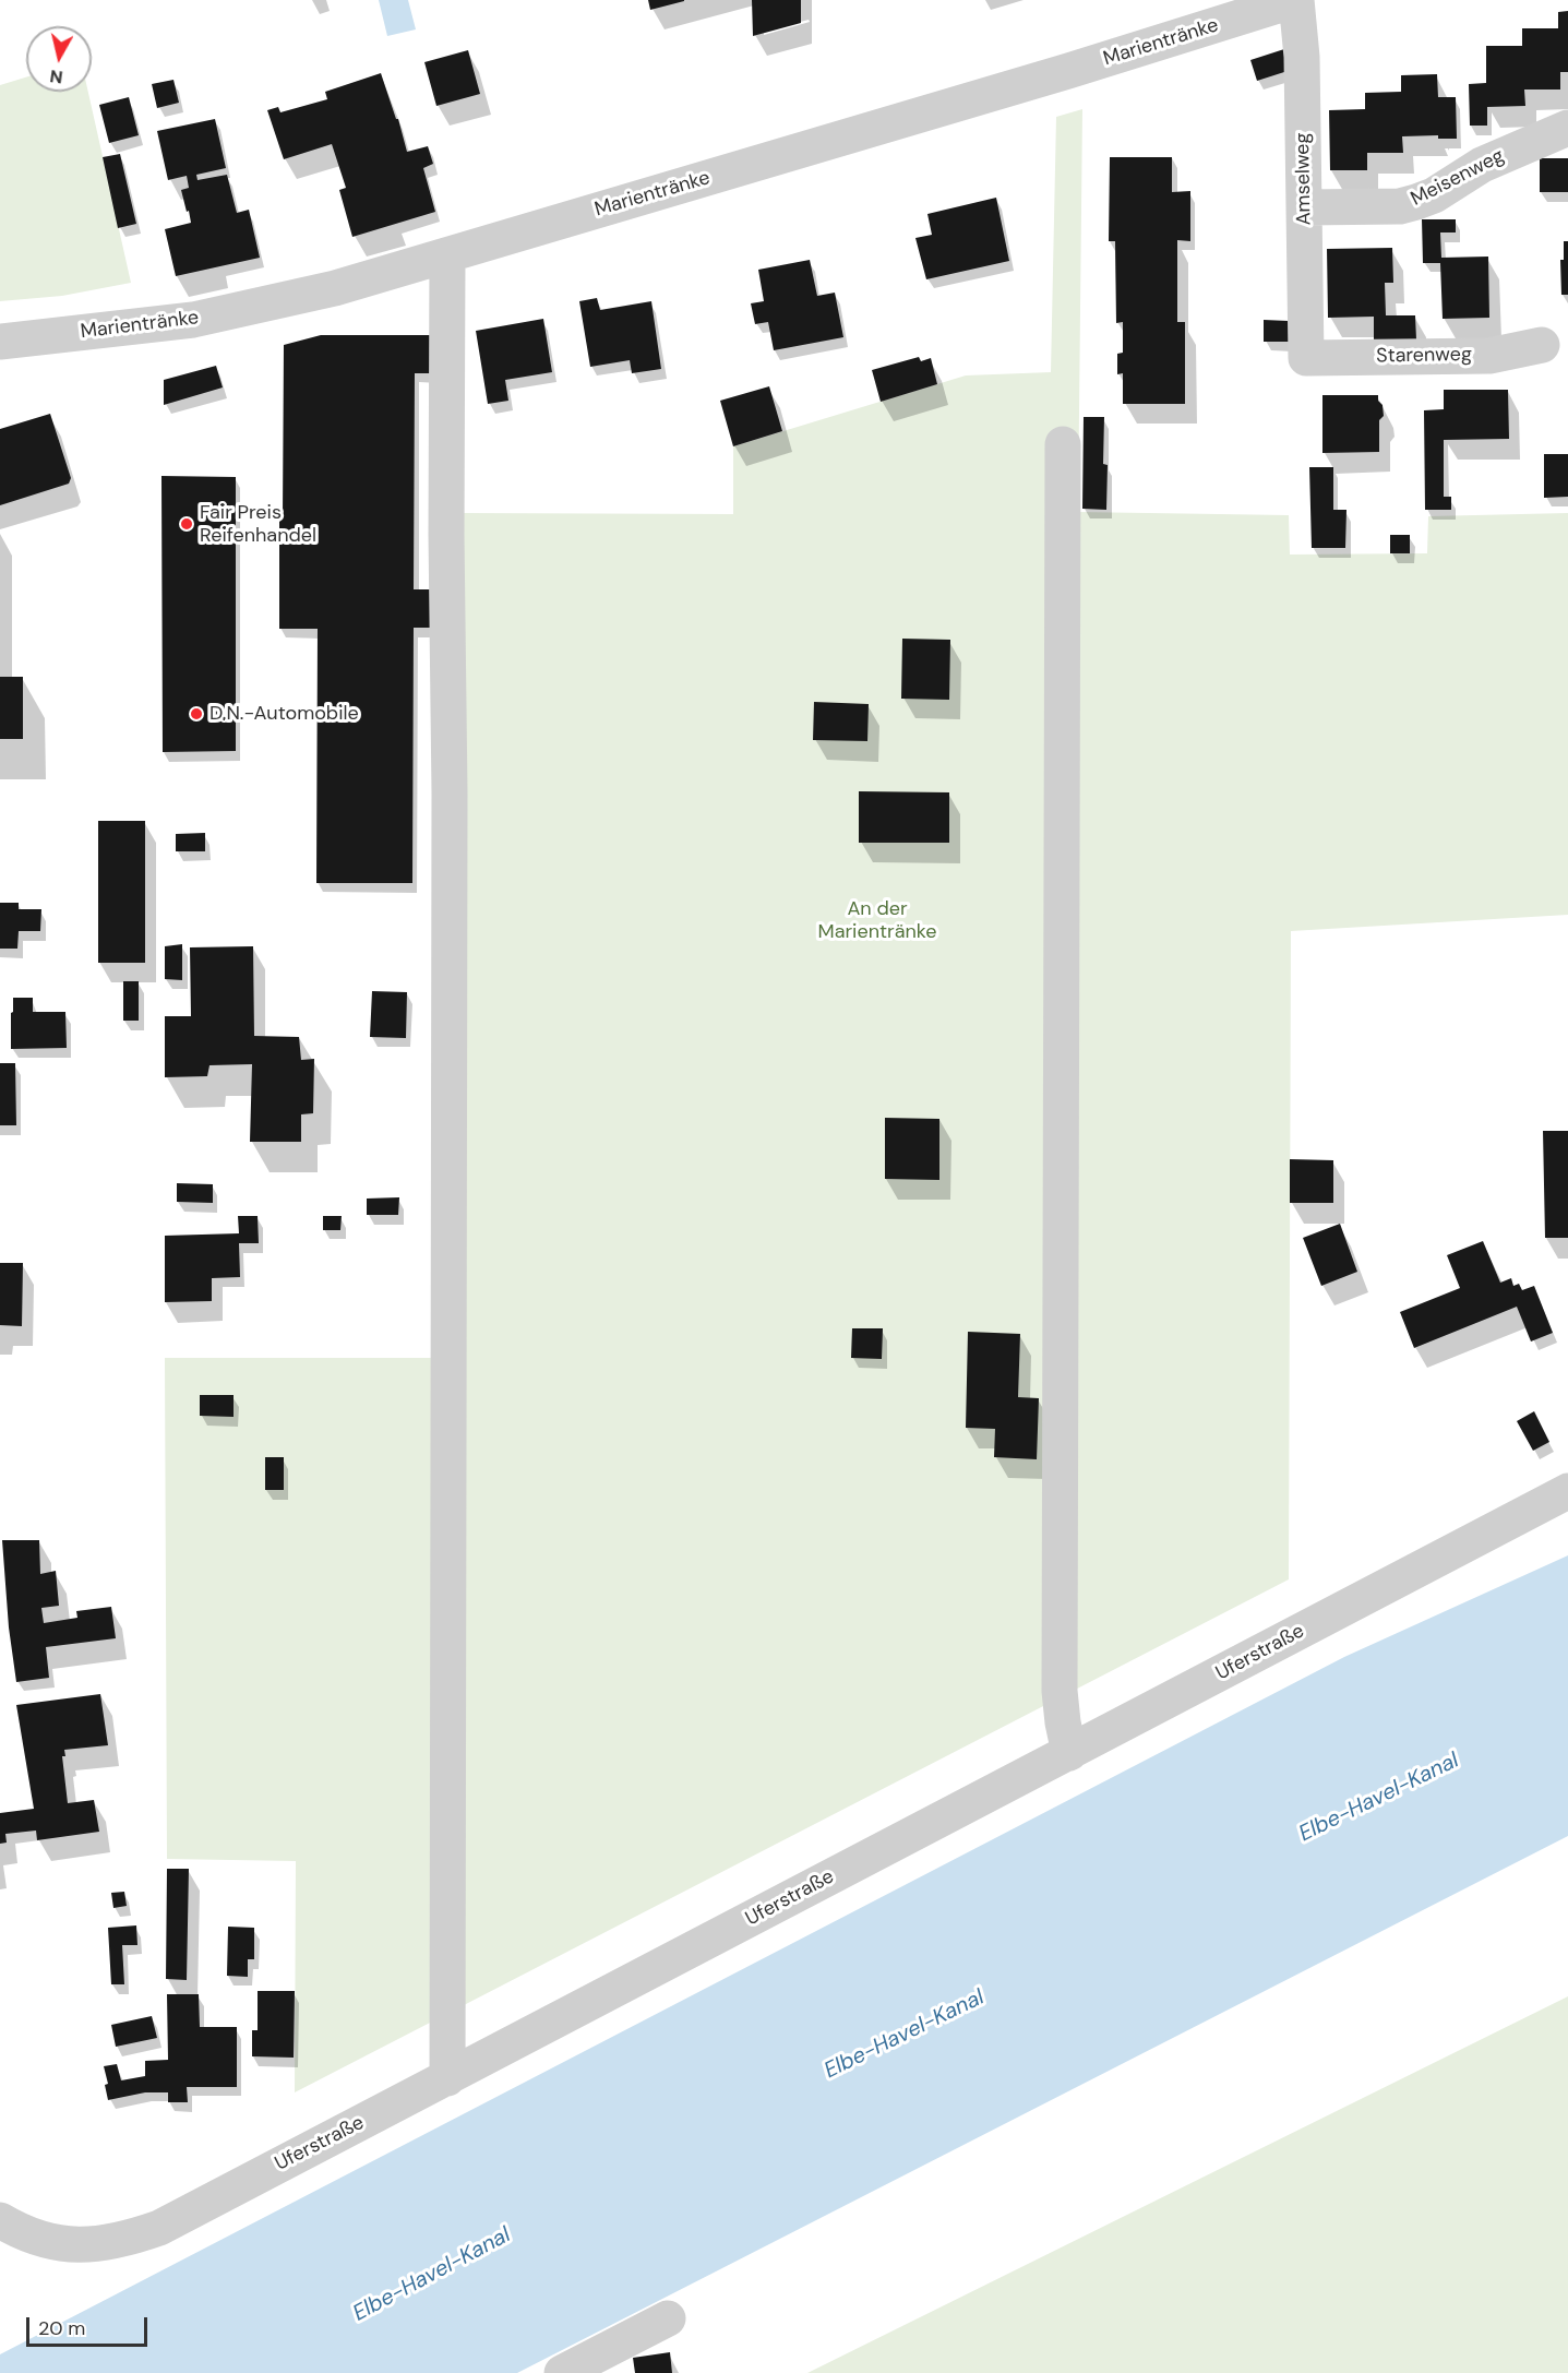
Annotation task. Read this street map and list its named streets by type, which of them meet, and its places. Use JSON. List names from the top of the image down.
{
  "streets": {
    "street": [
      "Marientränke",
      "Meisenweg",
      "Amselweg",
      "Starenweg",
      "Uferstraße"
    ]
  },
  "crossings": [
    ["Marientränke", "Amselweg"],
    ["Meisenweg", "Amselweg"],
    ["Amselweg", "Starenweg"]
  ],
  "water": ["Elbe-Havel-Kanal"],
  "parks": ["An der Marientränke"],
  "places": ["Fair Preis Reifenhandel", "D.N.-Automobile"],
  "scale_bar": "20 m",
  "north": "bottom"
}
